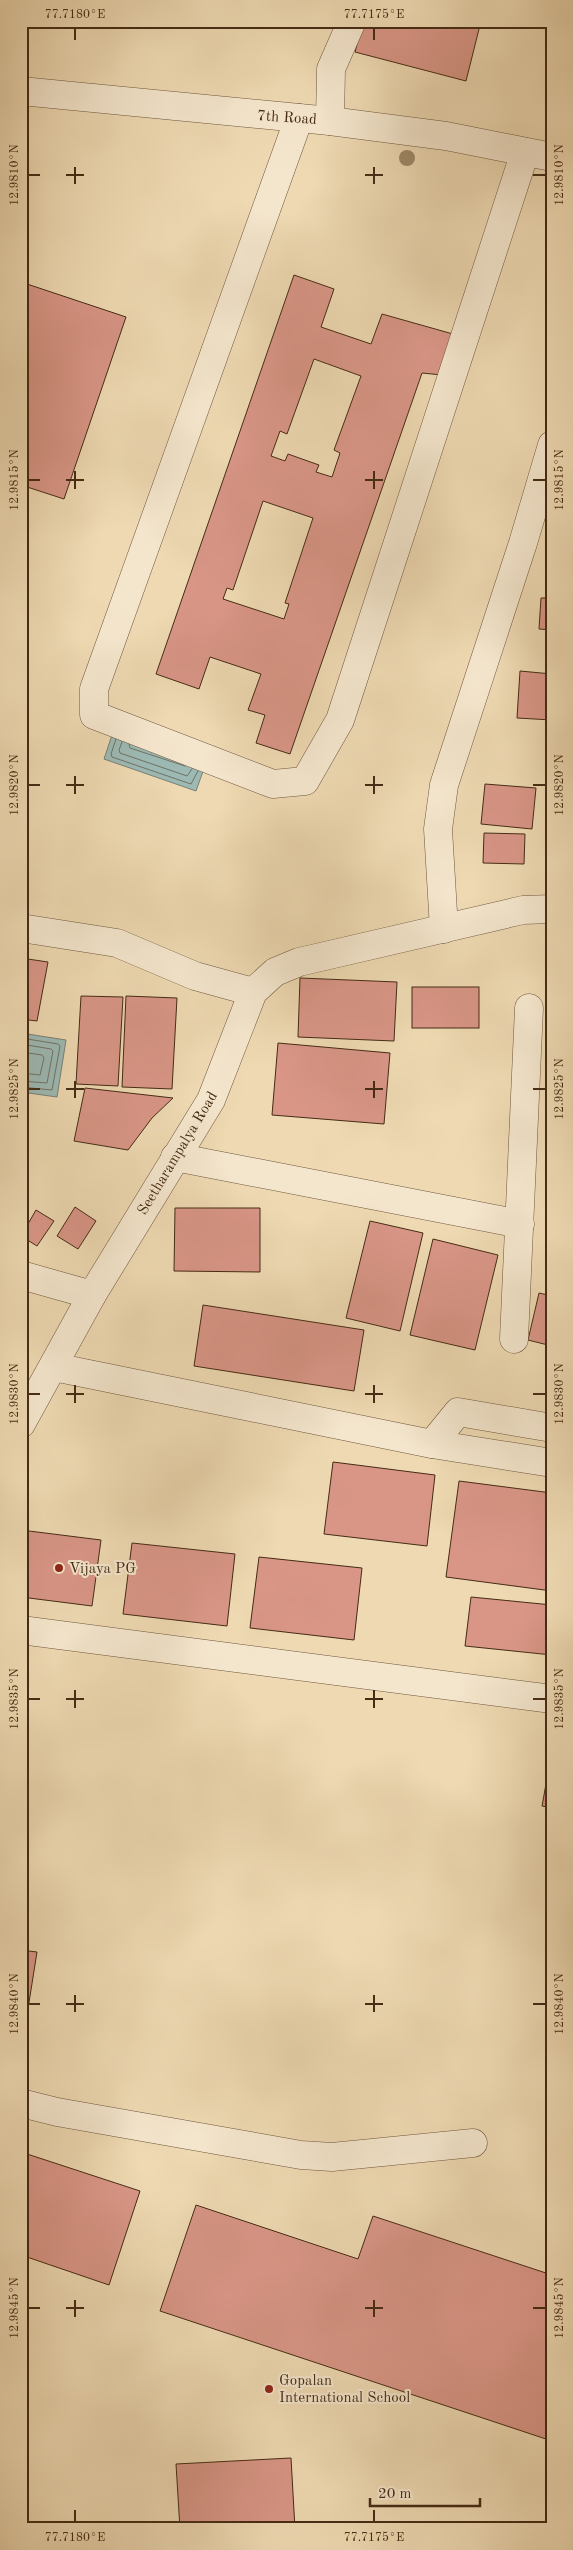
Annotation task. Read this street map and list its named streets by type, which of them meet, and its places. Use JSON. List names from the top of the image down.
{
  "streets": {
    "street": ["7th Road", "Seetharampalya Road"]
  },
  "places": ["Vijaya PG", "Gopalan International School"],
  "scale_bar": "20 m",
  "coordinates": [
    "77.7180°E",
    "77.7175°E",
    "12.9810°N",
    "12.9815°N",
    "12.9820°N",
    "12.9825°N",
    "12.9830°N",
    "12.9835°N",
    "12.9840°N",
    "12.9845°N"
  ]
}
